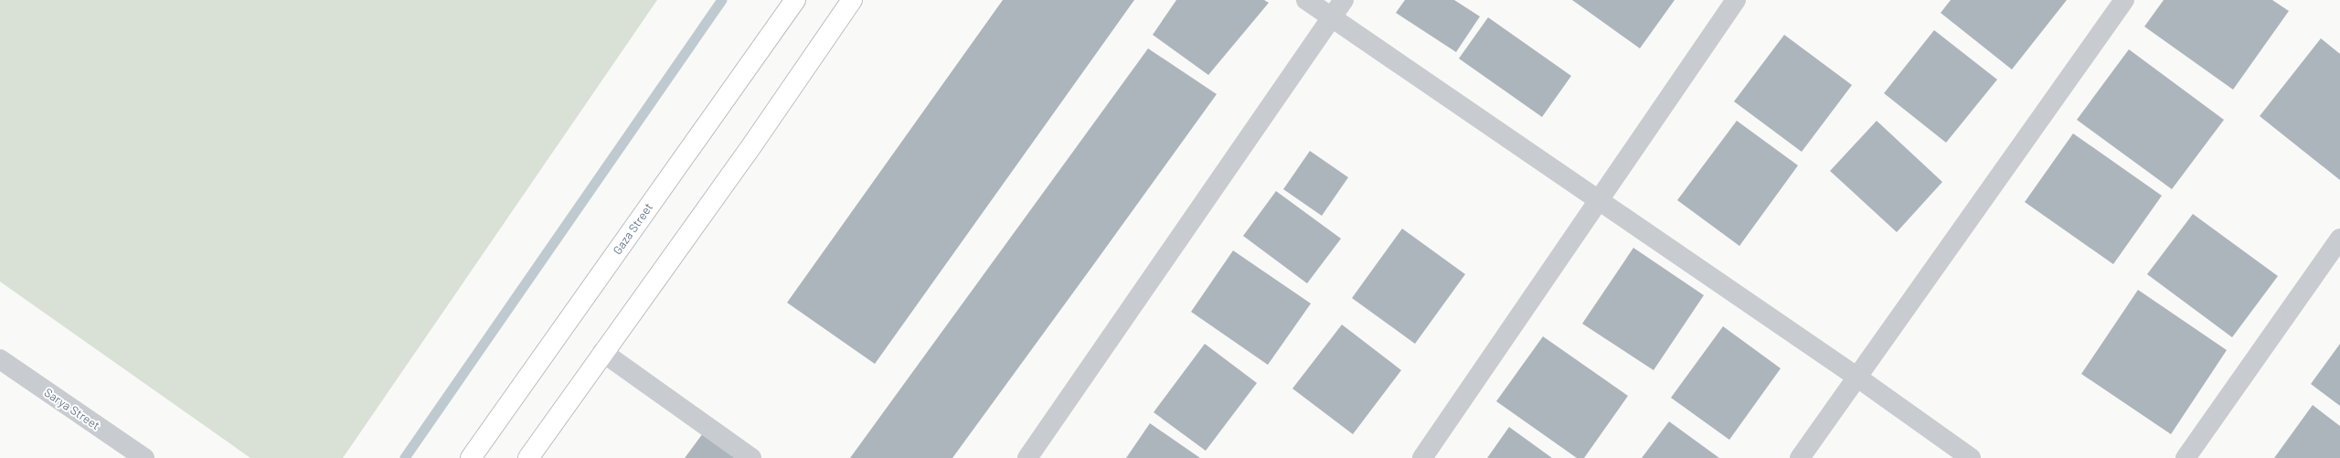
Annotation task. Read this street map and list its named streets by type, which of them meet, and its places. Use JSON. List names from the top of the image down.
{
  "streets": {
    "main road": ["Gaza Street"],
    "street": ["Sarya Street"]
  }
}
